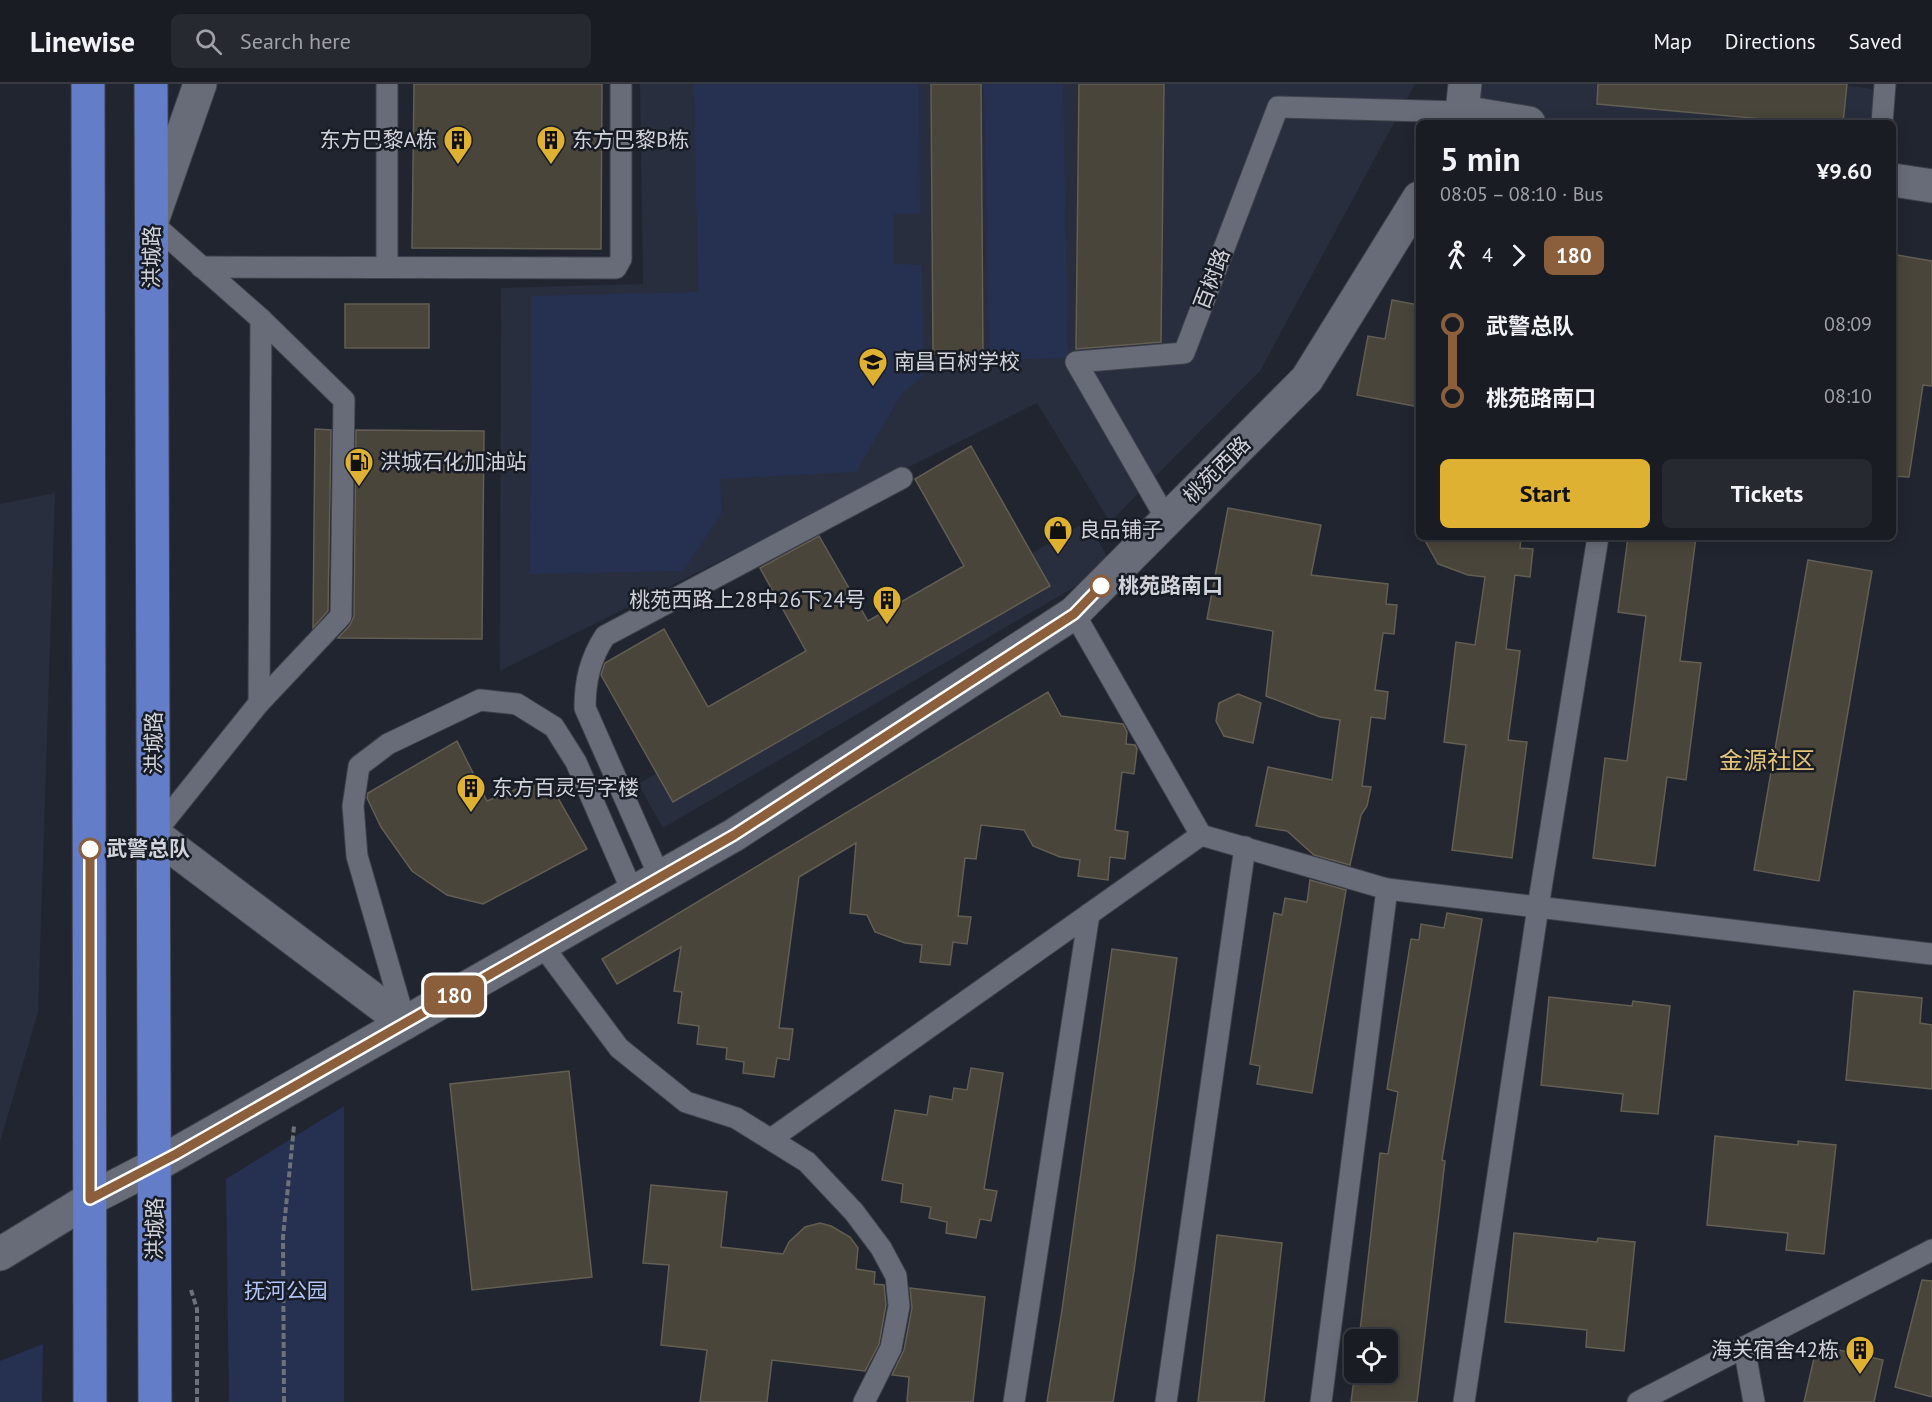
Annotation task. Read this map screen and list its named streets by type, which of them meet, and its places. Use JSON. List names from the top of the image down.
{
  "streets": {
    "highway": ["洪城路"],
    "street": ["桃苑西路"],
    "lane": ["百树路"]
  },
  "crossings": [
    ["洪城路", "桃苑西路"],
    ["百树路", "桃苑西路"]
  ],
  "districts": ["金源社区"],
  "parks": ["抚河公园"],
  "places": {
    "building": [
      "东方巴黎A栋",
      "东方巴黎B栋",
      "桃苑西路上28中26下24号",
      "东方百灵写字楼",
      "海关宿舍42栋"
    ],
    "school or university": ["南昌百树学校"],
    "fuel station": ["洪城石化加油站"],
    "shop": ["良品铺子"],
    "other": ["桃苑路南口", "武警总队"]
  },
  "lines": ["bus line 180"],
  "page": {
    "header": "Linewise",
    "search": "Search here",
    "nav": ["Map", "Directions", "Saved"],
    "on_map": "180",
    "heading": ["5 min", "08:05 – 08:10 · Bus", "¥9.60"],
    "legs": ["4", "180"],
    "list": [
      {
        "name": "武警总队",
        "value": "08:09"
      },
      {
        "name": "桃苑路南口",
        "value": "08:10"
      }
    ],
    "buttons": ["Start", "Tickets"]
  }
}
